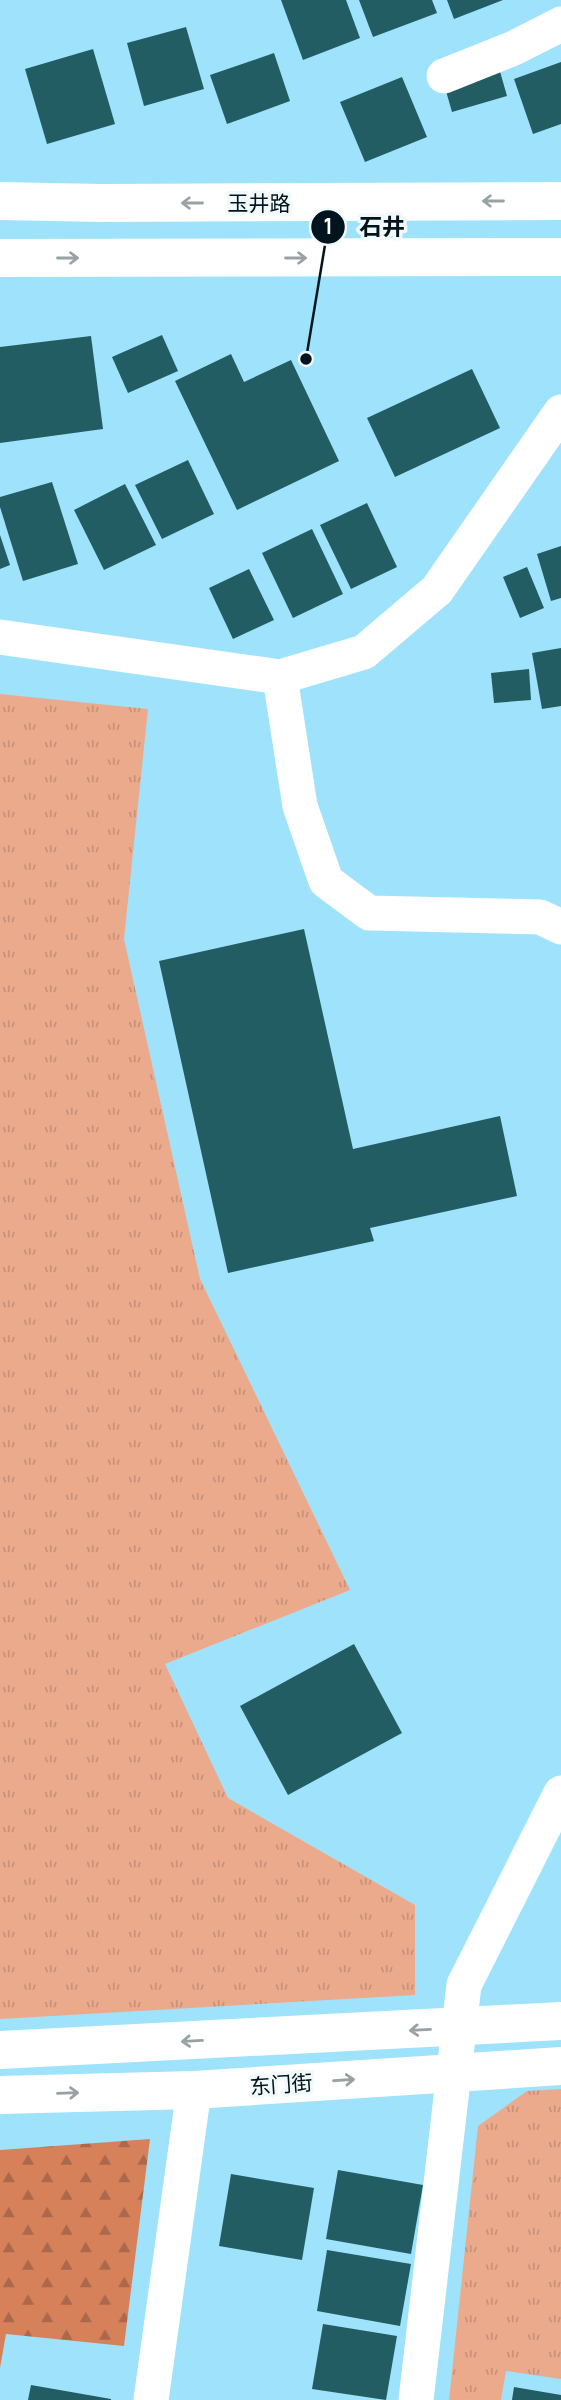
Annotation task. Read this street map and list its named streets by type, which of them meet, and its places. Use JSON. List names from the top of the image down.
{
  "streets": {
    "street": ["玉井路", "东门街"]
  },
  "places": ["石井"]
}
